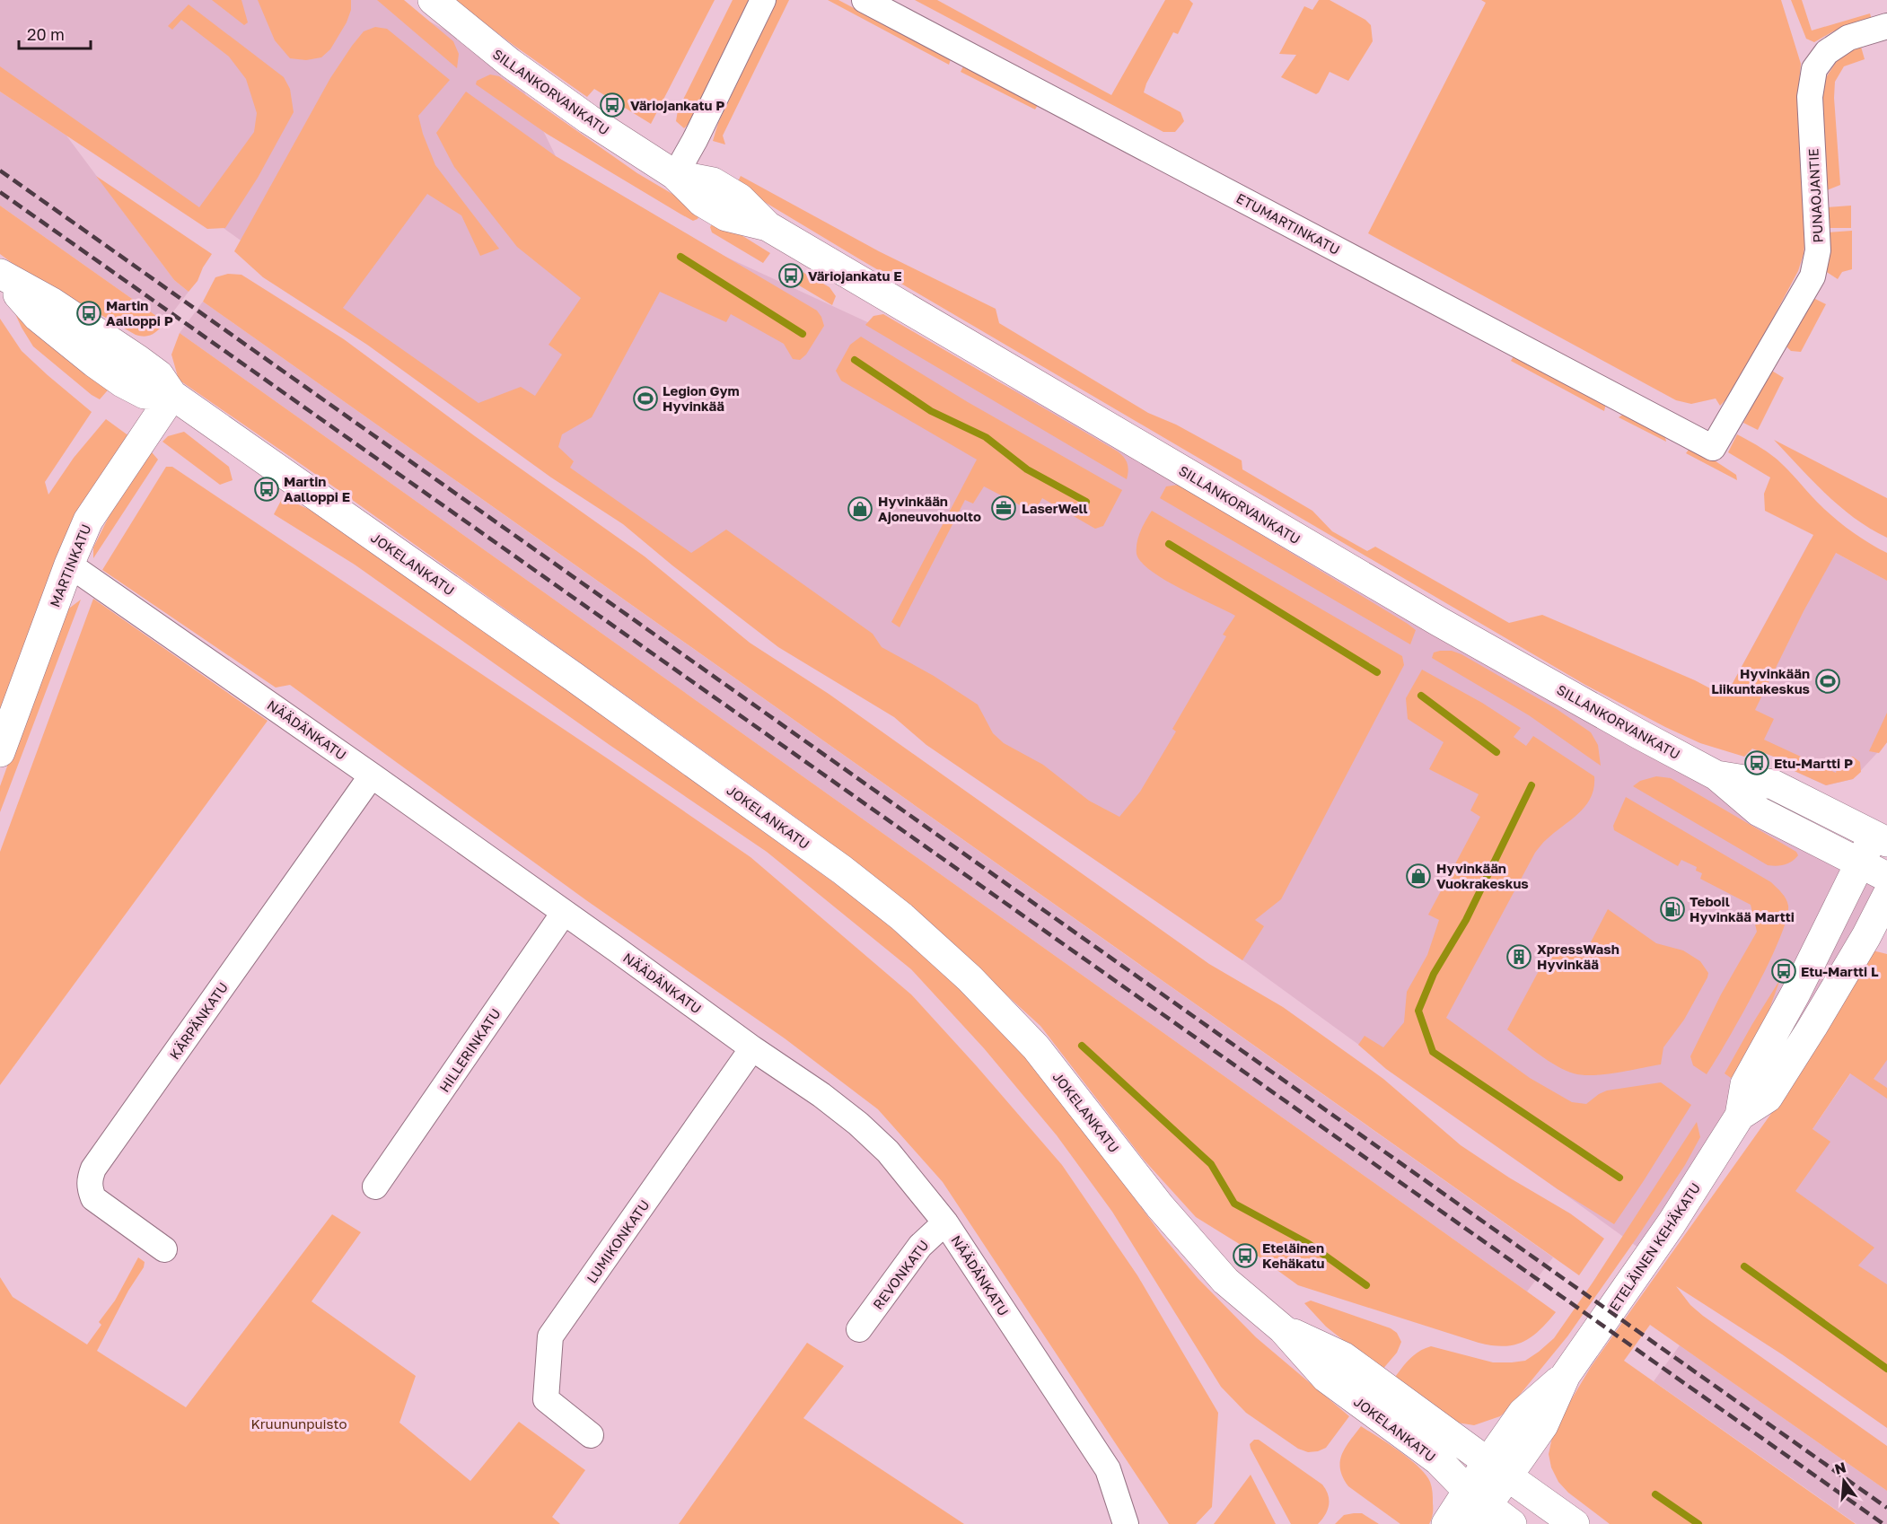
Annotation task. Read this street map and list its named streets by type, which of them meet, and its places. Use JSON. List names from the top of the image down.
{
  "streets": {
    "main road": [
      "SILLANKORVANKATU",
      "JOKELANKATU",
      "MARTINKATU",
      "ETELÄINEN KEHÄKATU"
    ],
    "street": [
      "PUNAOJANTIE",
      "ETUMARTINKATU",
      "NÄÄDÄNKATU",
      "KÄRPÄNKATU",
      "HILLERINKATU",
      "LUMIKONKATU",
      "REVONKATU"
    ]
  },
  "crossings": [
    ["SILLANKORVANKATU", "ETELÄINEN KEHÄKATU"],
    ["PUNAOJANTIE", "ETUMARTINKATU"],
    ["JOKELANKATU", "MARTINKATU"],
    ["JOKELANKATU", "ETELÄINEN KEHÄKATU"],
    ["MARTINKATU", "NÄÄDÄNKATU"],
    ["NÄÄDÄNKATU", "KÄRPÄNKATU"],
    ["NÄÄDÄNKATU", "HILLERINKATU"],
    ["NÄÄDÄNKATU", "LUMIKONKATU"],
    ["NÄÄDÄNKATU", "REVONKATU"]
  ],
  "parks": ["Kruununpuisto"],
  "places": {
    "bus stop": [
      "Väriojankatu P",
      "Väriojankatu E",
      "Martin Aalloppi P",
      "Martin Aalloppi E",
      "Etu-Martti P",
      "Etu-Martti L",
      "Eteläinen Kehäkatu"
    ],
    "sports": ["Legion Gym Hyvinkää", "Hyvinkään Liikuntakeskus"],
    "office": ["LaserWell"],
    "shop": ["Hyvinkään Ajoneuvohuolto", "Hyvinkään Vuokrakeskus"],
    "fuel station": ["Teboil Hyvinkää Martti"],
    "building": ["XpressWash Hyvinkää"]
  },
  "scale_bar": "20 m",
  "north": "top"
}
